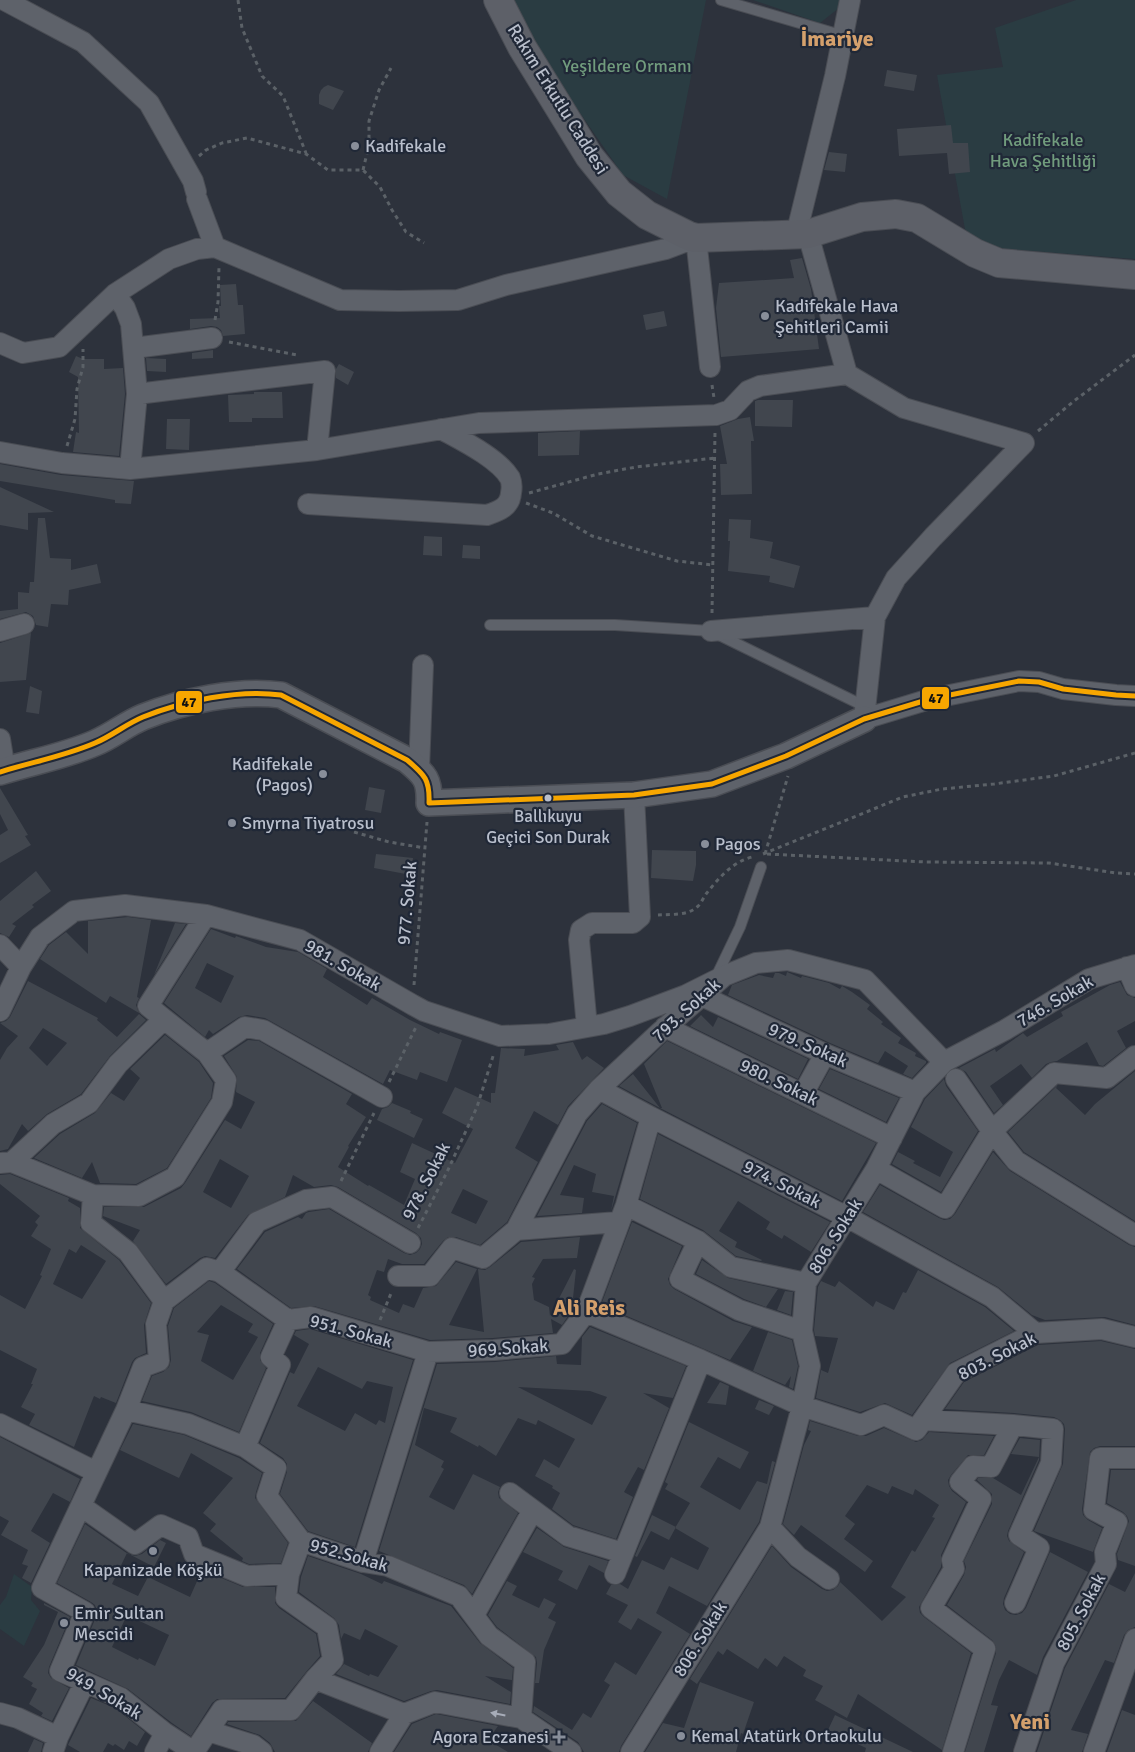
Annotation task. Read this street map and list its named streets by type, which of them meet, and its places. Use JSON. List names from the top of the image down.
{
  "streets": {
    "main road": ["Rakım Erkutlu Caddesi"],
    "street": [
      "981. Sokak",
      "746. Sokak",
      "793. Sokak",
      "979. Sokak",
      "980. Sokak",
      "974. Sokak",
      "806. Sokak",
      "951. Sokak",
      "969.Sokak",
      "803. Sokak",
      "952.Sokak",
      "805. Sokak",
      "949. Sokak"
    ],
    "path": ["977. Sokak", "978. Sokak"]
  },
  "crossings": [
    ["977. Sokak", "981. Sokak"],
    ["981. Sokak", "793. Sokak"],
    ["981. Sokak", "979. Sokak"],
    ["981. Sokak", "978. Sokak"],
    ["746. Sokak", "806. Sokak"],
    ["793. Sokak", "979. Sokak"],
    ["793. Sokak", "980. Sokak"],
    ["793. Sokak", "974. Sokak"],
    ["793. Sokak", "806. Sokak"],
    ["979. Sokak", "806. Sokak"],
    ["980. Sokak", "806. Sokak"],
    ["974. Sokak", "806. Sokak"],
    ["974. Sokak", "969.Sokak"],
    ["974. Sokak", "803. Sokak"],
    ["951. Sokak", "969.Sokak"]
  ],
  "districts": ["İmariye", "Ali Reis", "Yeni"],
  "parks": ["Yeşildere Ormanı", "Kadifekale Hava Şehitliği"],
  "places": {
    "other": [
      "Kadifekale",
      "Kadifekale Hava Şehitleri Camii",
      "Kadifekale (Pagos)",
      "Ballıkuyu Geçici Son Durak",
      "Smyrna Tiyatrosu",
      "Pagos",
      "Kapanizade Köşkü",
      "Emir Sultan Mescidi",
      "Kemal Atatürk Ortaokulu"
    ],
    "health": ["Agora Eczanesi"]
  },
  "lines": ["transit line 47"]
}
